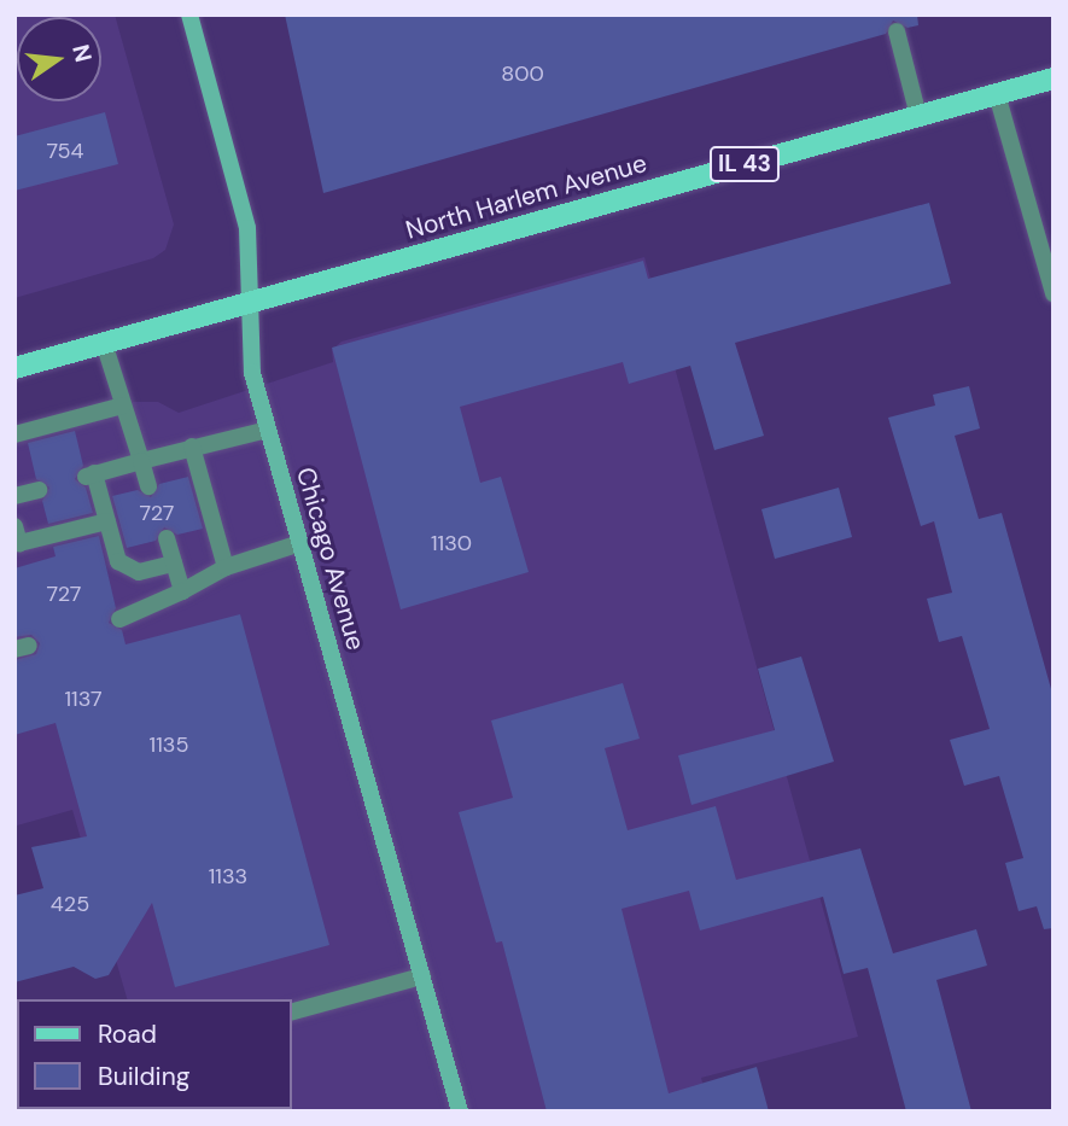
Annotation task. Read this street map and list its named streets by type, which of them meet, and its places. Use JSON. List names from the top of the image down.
{
  "streets": {
    "main road": ["IL 43", "North Harlem Avenue", "Chicago Avenue"]
  },
  "crossings": [
    ["North Harlem Avenue", "Chicago Avenue"]
  ],
  "house_numbers": [
    "800",
    "754",
    "727",
    "1130",
    "727",
    "1137",
    "1135",
    "1133",
    "425"
  ],
  "legend": ["Road", "Building"],
  "north": "right"
}
